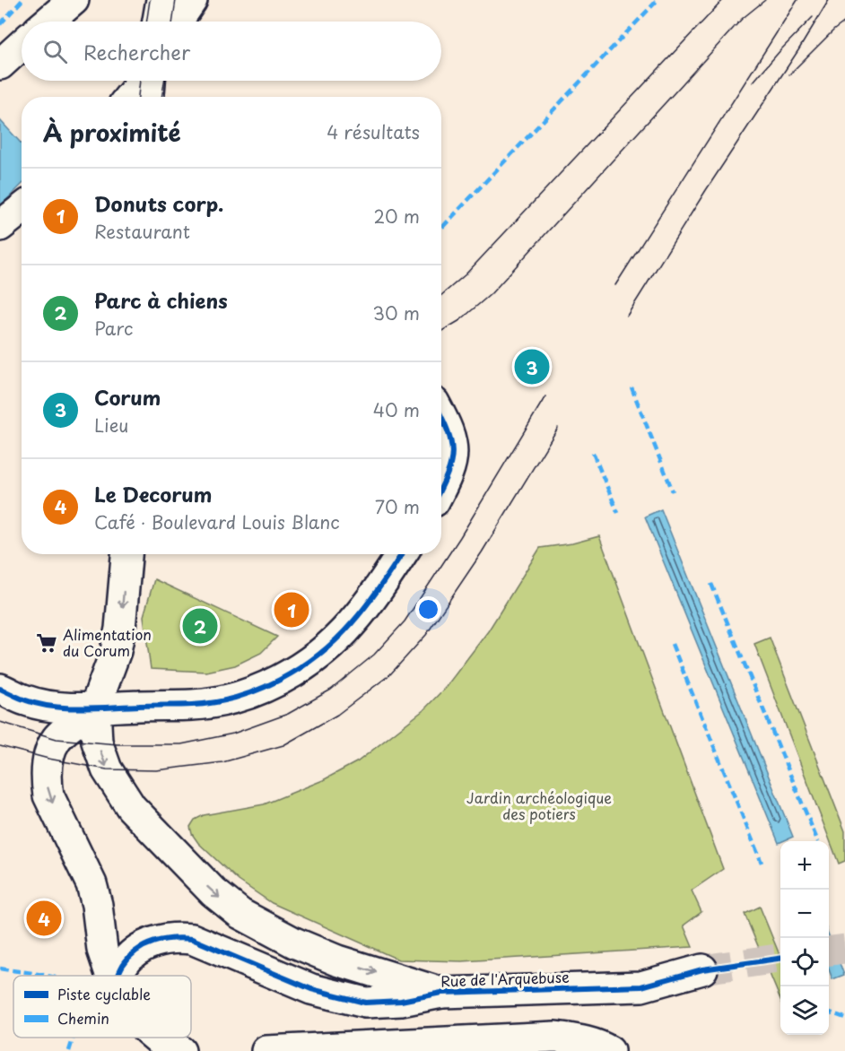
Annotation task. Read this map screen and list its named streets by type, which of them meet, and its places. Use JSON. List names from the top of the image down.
{
  "streets": {
    "street": ["Rue de l'Arquebuse"]
  },
  "one_way": ["Rue de l'Arquebuse"],
  "parks": ["Jardin archéologique des potiers"],
  "places": {
    "supermarket": ["Alimentation du Corum"]
  },
  "legend": ["Piste cyclable", "Chemin"],
  "page": {
    "search": "Rechercher",
    "heading": ["À proximité", "4 résultats"],
    "list": [
      {
        "mark": "1",
        "name": "Donuts corp.",
        "note": "Restaurant",
        "value": "20 m"
      },
      {
        "mark": "2",
        "name": "Parc à chiens",
        "note": "Parc",
        "value": "30 m"
      },
      {
        "mark": "3",
        "name": "Corum",
        "note": "Lieu",
        "value": "40 m"
      },
      {
        "mark": "4",
        "name": "Le Decorum",
        "note": "Café · Boulevard Louis Blanc",
        "value": "70 m"
      }
    ],
    "pins": [
      "3",
      "1",
      "2",
      "4"
    ],
    "map_buttons": ["+", "−"]
  }
}
